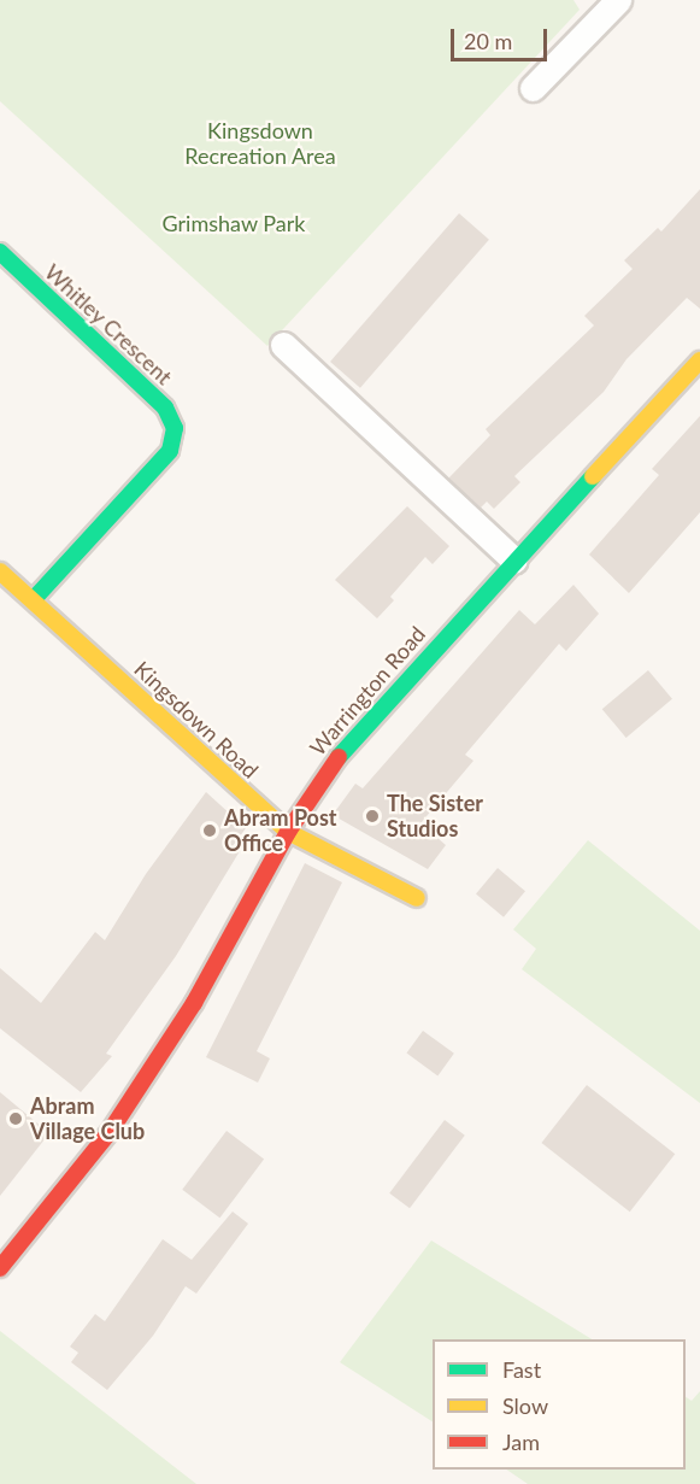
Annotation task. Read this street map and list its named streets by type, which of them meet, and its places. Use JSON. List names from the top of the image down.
{
  "streets": {
    "main road": ["Whitley Crescent", "Warrington Road", "Kingsdown Road"]
  },
  "crossings": [
    ["Whitley Crescent", "Kingsdown Road"],
    ["Warrington Road", "Kingsdown Road"]
  ],
  "parks": ["Kingsdown Recreation Area", "Grimshaw Park"],
  "places": ["The Sister Studios", "Abram Post Office", "Abram Village Club"],
  "legend": ["Fast", "Slow", "Jam"],
  "scale_bar": "20 m"
}
